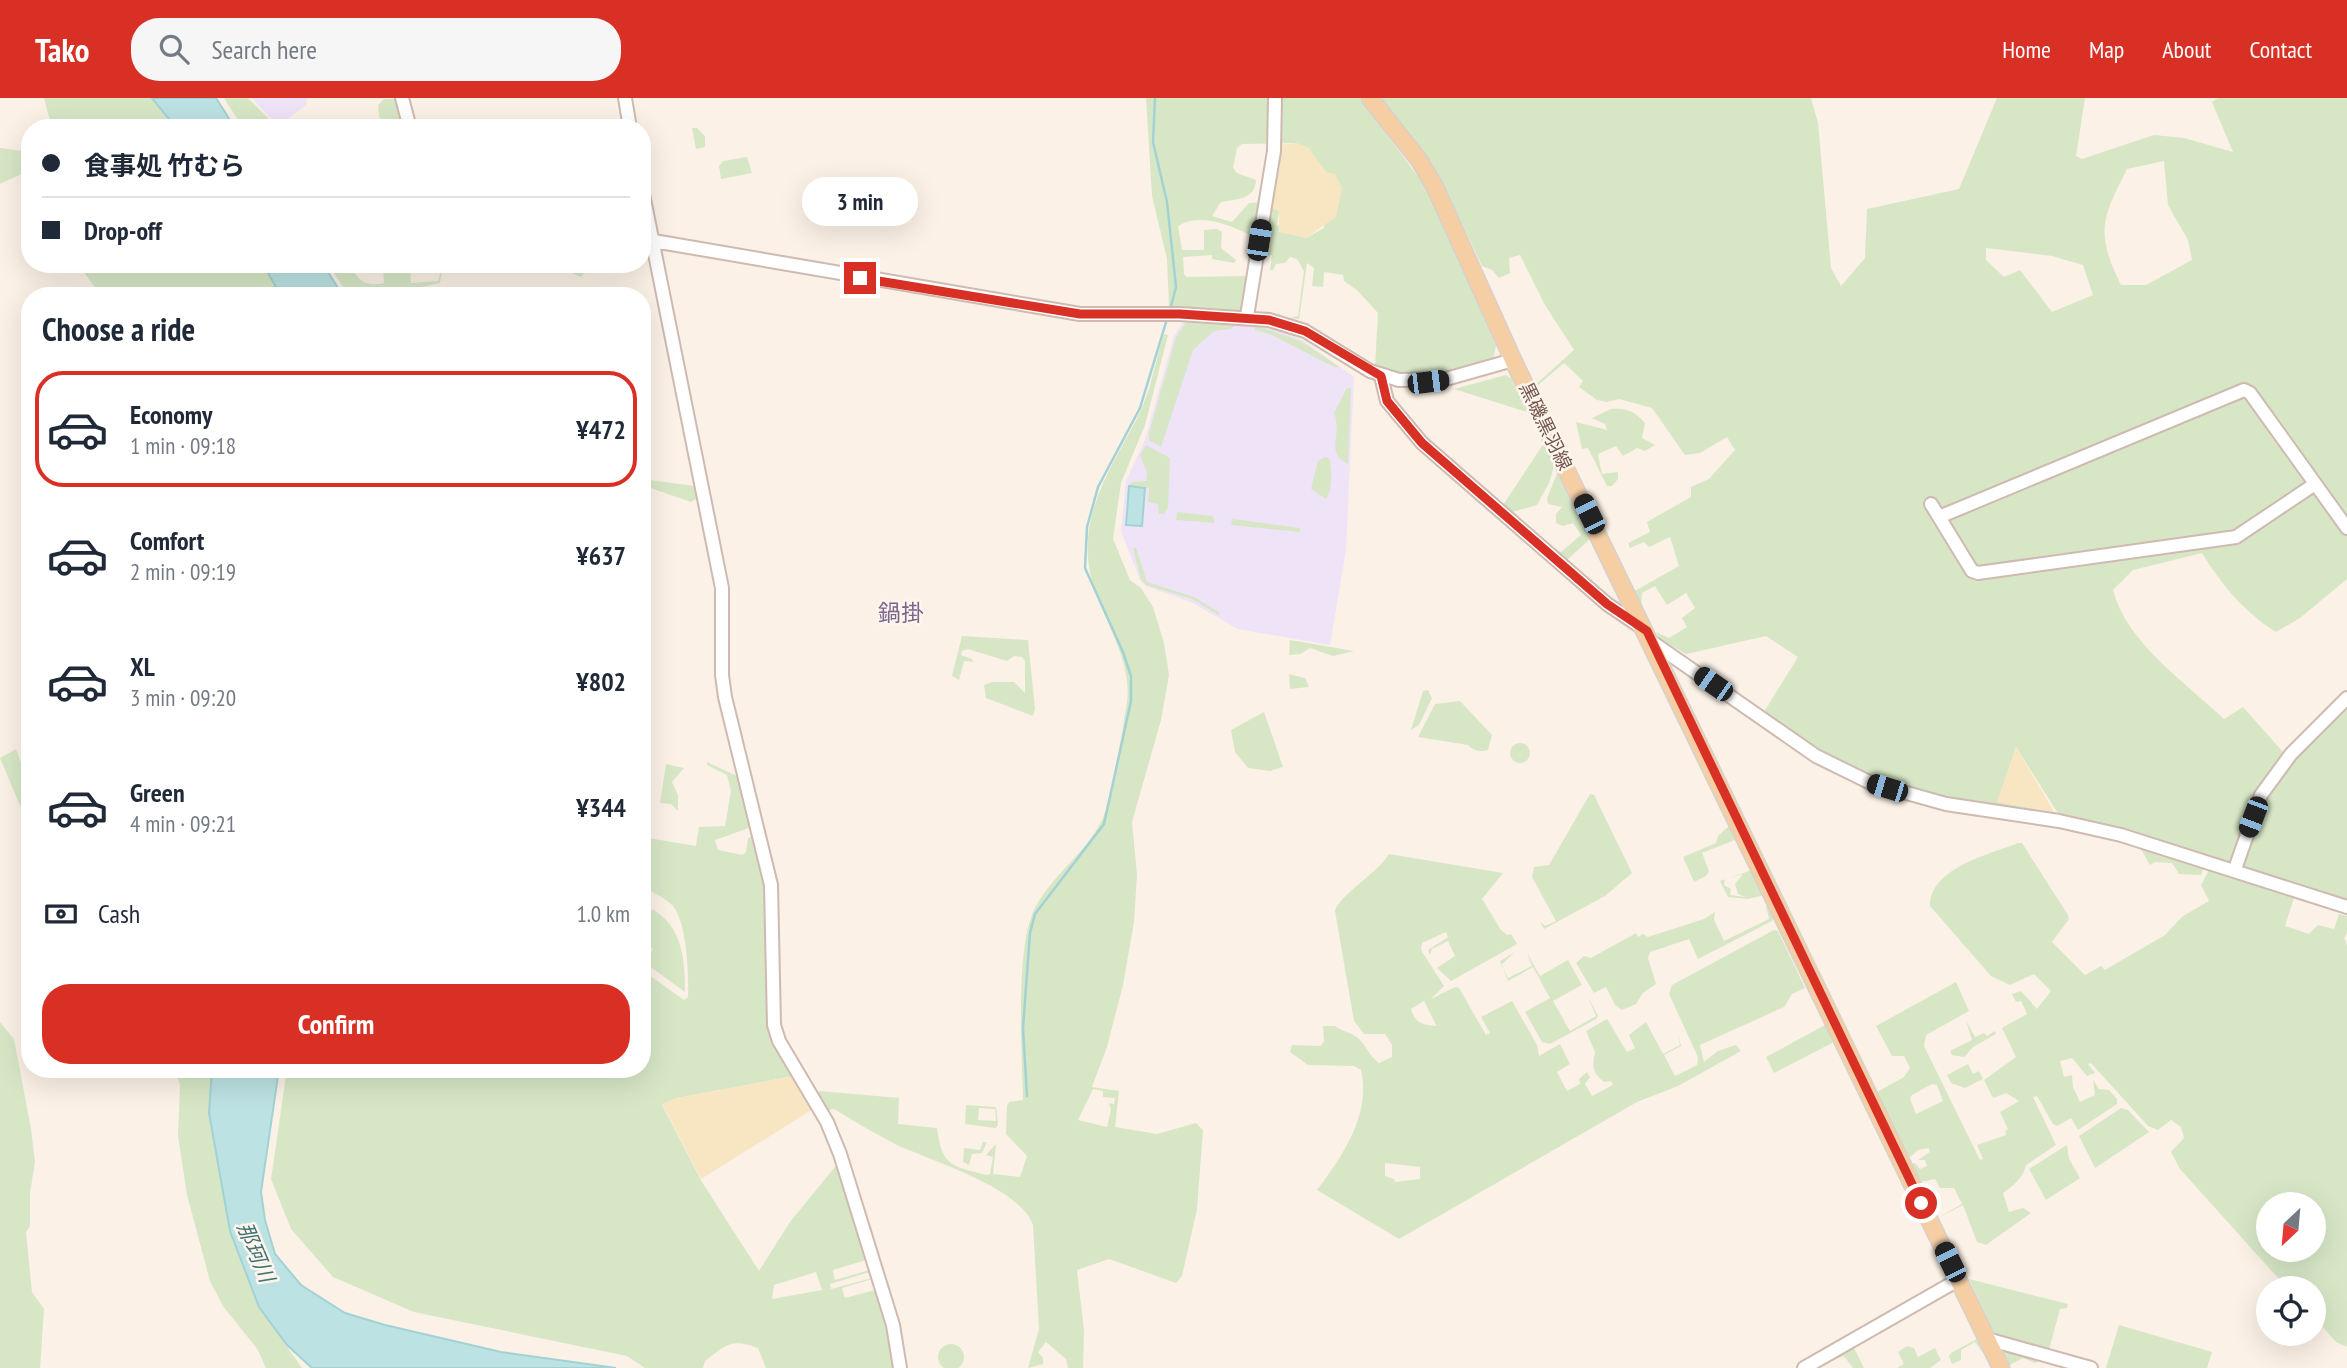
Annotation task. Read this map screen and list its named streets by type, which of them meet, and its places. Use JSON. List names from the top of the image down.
{
  "streets": {
    "main road": ["黒磯黒羽線"]
  },
  "districts": ["鍋掛"],
  "water": ["那珂川"],
  "north": "bottom left",
  "page": {
    "header": "Tako",
    "search": "Search here",
    "nav": [
      "Home",
      "Map",
      "About",
      "Contact"
    ],
    "banner": ["食事処 竹むら", "Drop-off"],
    "bubble": "3 min",
    "heading": "Choose a ride",
    "list": [
      {
        "name": "Economy",
        "note": "1 min · 09:18",
        "value": "¥472"
      },
      {
        "name": "Comfort",
        "note": "2 min · 09:19",
        "value": "¥637"
      },
      {
        "name": "XL",
        "note": "3 min · 09:20",
        "value": "¥802"
      },
      {
        "name": "Green",
        "note": "4 min · 09:21",
        "value": "¥344"
      }
    ],
    "pay": ["Cash", "1.0 km"],
    "buttons": "Confirm"
  }
}
